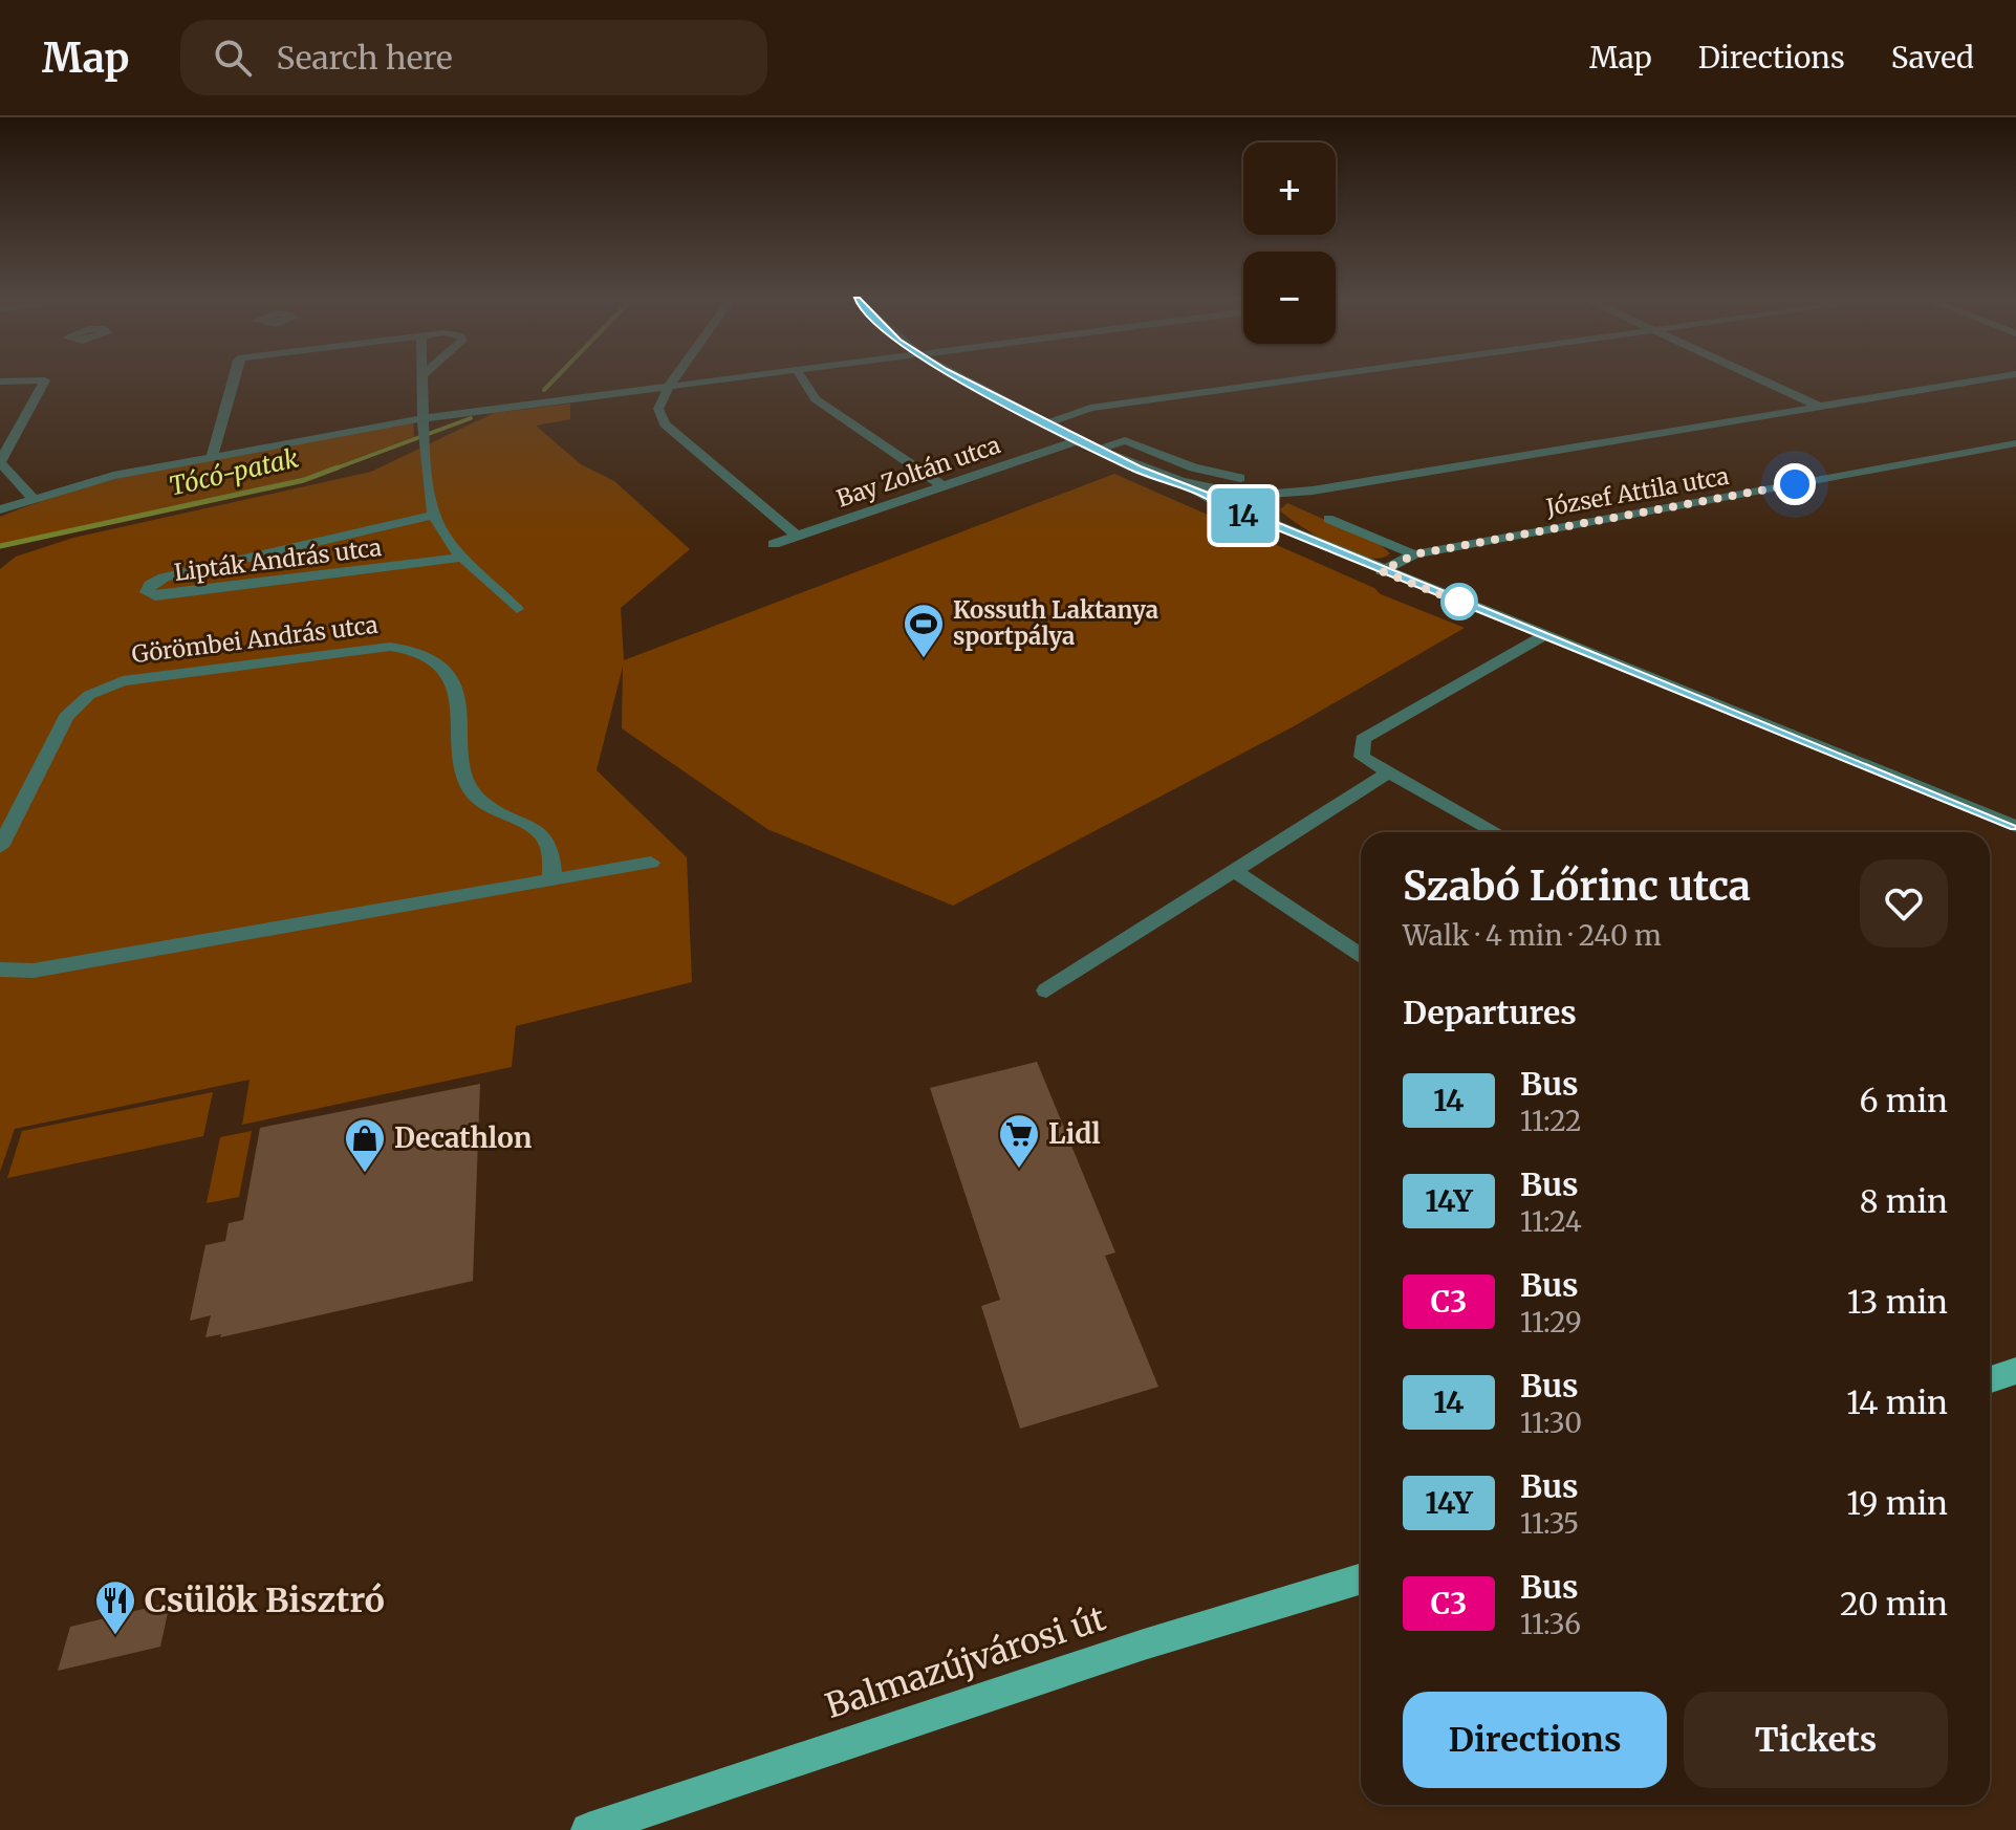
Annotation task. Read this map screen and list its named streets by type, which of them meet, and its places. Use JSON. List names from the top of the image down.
{
  "streets": {
    "main road": ["Balmazújvárosi út"],
    "street": [
      "Bay Zoltán utca",
      "József Attila utca",
      "Lipták András utca",
      "Görömbei András utca"
    ]
  },
  "water": ["Tócó-patak"],
  "places": {
    "sports": ["Kossuth Laktanya sportpálya"],
    "supermarket": ["Lidl"],
    "shop": ["Decathlon"],
    "restaurant": ["Csülök Bisztró"]
  },
  "lines": ["bus line 14"],
  "page": {
    "header": "Map",
    "search": "Search here",
    "nav": ["Map", "Directions", "Saved"],
    "on_map": "14",
    "map_buttons": ["+", "−"],
    "heading": [
      ["Szabó Lőrinc utca", "Walk · 4 min · 240 m"],
      "Departures"
    ],
    "list": [
      {
        "mark": "14",
        "name": "Bus",
        "note": "11:22",
        "value": "6 min"
      },
      {
        "mark": "14Y",
        "name": "Bus",
        "note": "11:24",
        "value": "8 min"
      },
      {
        "mark": "C3",
        "name": "Bus",
        "note": "11:29",
        "value": "13 min"
      },
      {
        "mark": "14",
        "name": "Bus",
        "note": "11:30",
        "value": "14 min"
      },
      {
        "mark": "14Y",
        "name": "Bus",
        "note": "11:35",
        "value": "19 min"
      },
      {
        "mark": "C3",
        "name": "Bus",
        "note": "11:36",
        "value": "20 min"
      }
    ],
    "buttons": ["Directions", "Tickets"]
  }
}
